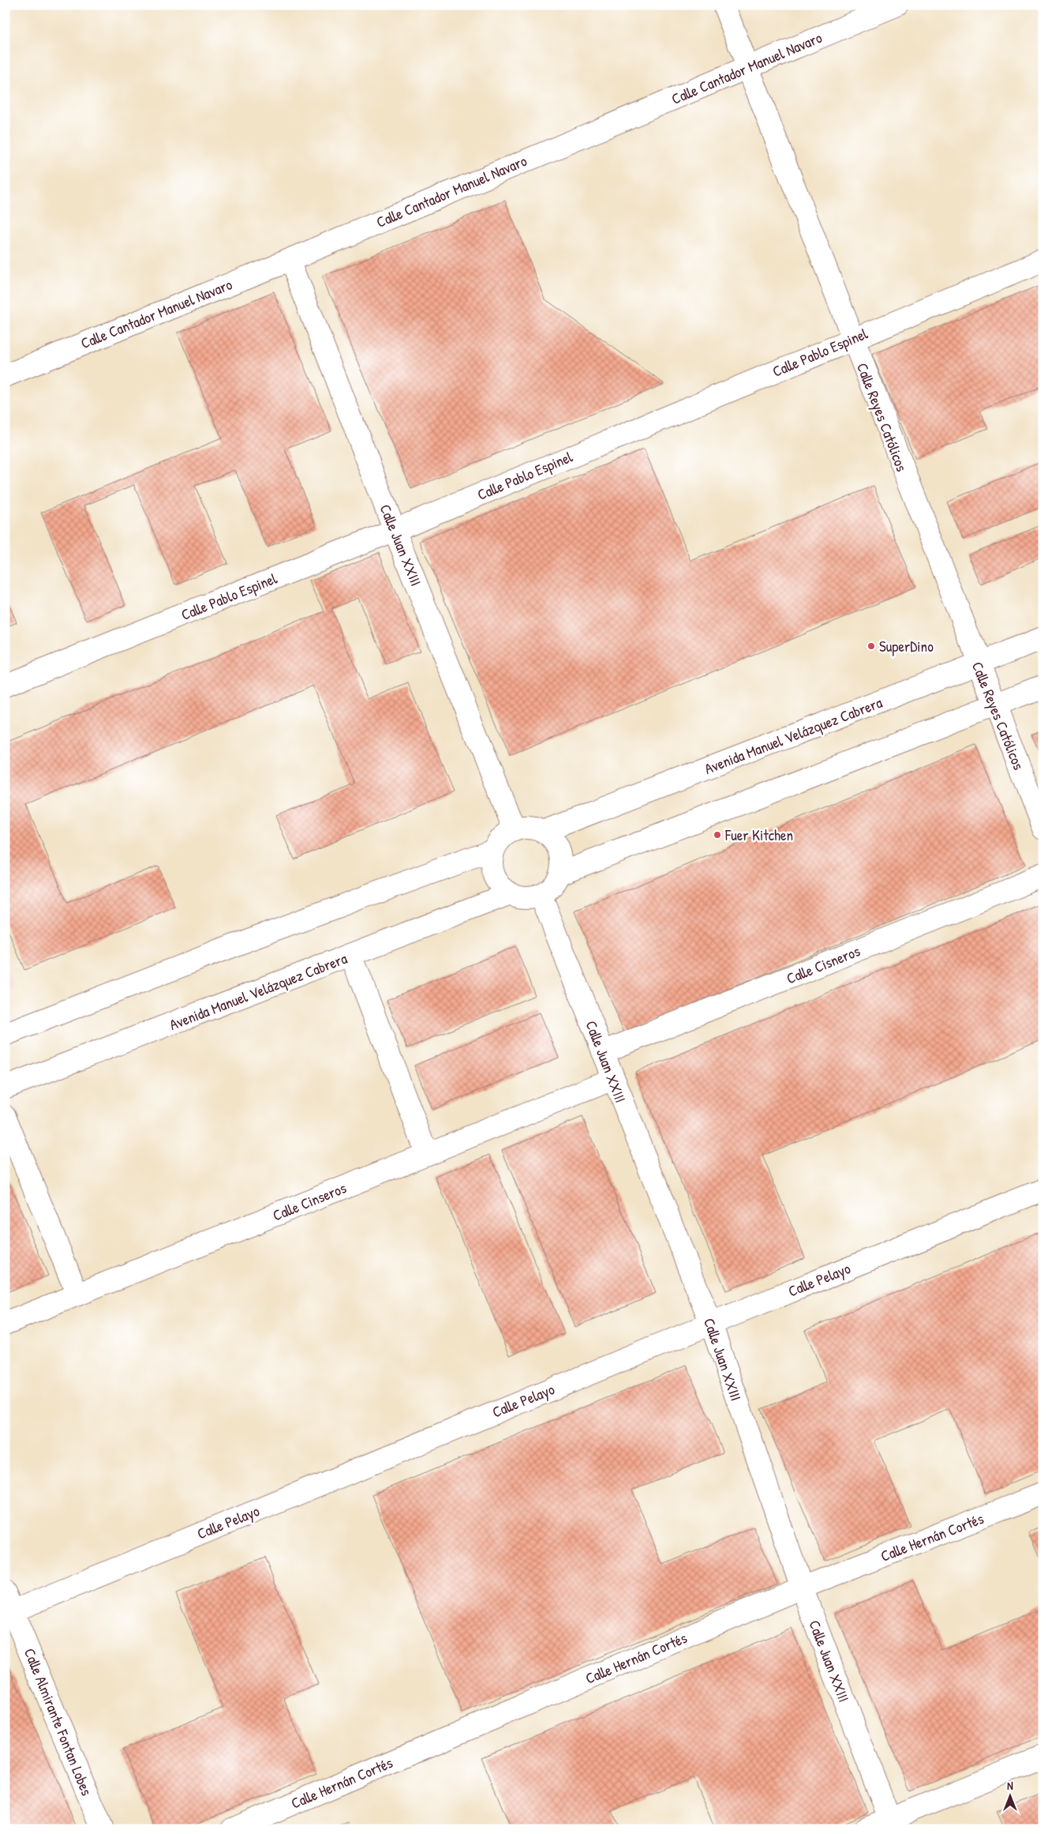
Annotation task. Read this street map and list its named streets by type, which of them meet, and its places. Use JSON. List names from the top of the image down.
{
  "streets": {
    "street": [
      "Calle Cantador Manuel Navaro",
      "Calle Pablo Espinel",
      "Calle Reyes Católicos",
      "Calle Juan XXIII",
      "Avenida Manuel Velázquez Cabrera",
      "Calle Cisneros",
      "Calle Cinseros",
      "Calle Pelayo",
      "Calle Hernán Cortés",
      "Calle Almirante Fontan Lobes"
    ]
  },
  "crossings": [
    ["Calle Cantador Manuel Navaro", "Calle Reyes Católicos"],
    ["Calle Cantador Manuel Navaro", "Calle Juan XXIII"],
    ["Calle Pablo Espinel", "Calle Reyes Católicos"],
    ["Calle Pablo Espinel", "Calle Juan XXIII"],
    ["Calle Reyes Católicos", "Avenida Manuel Velázquez Cabrera"],
    ["Calle Juan XXIII", "Avenida Manuel Velázquez Cabrera"],
    ["Calle Juan XXIII", "Calle Cisneros"],
    ["Calle Juan XXIII", "Calle Cinseros"],
    ["Calle Juan XXIII", "Calle Pelayo"],
    ["Calle Juan XXIII", "Calle Hernán Cortés"],
    ["Calle Pelayo", "Calle Almirante Fontan Lobes"]
  ],
  "places": ["SuperDino", "Fuer Kitchen"],
  "north": "top"
}
